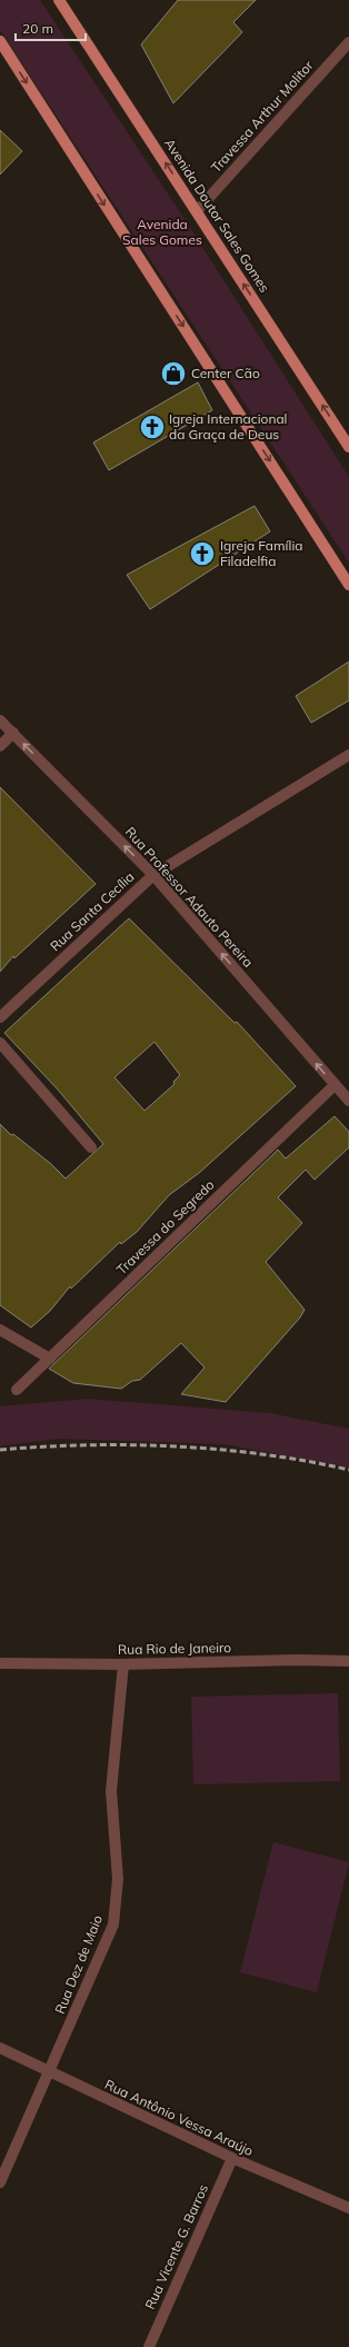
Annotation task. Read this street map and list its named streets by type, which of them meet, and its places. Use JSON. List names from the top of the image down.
{
  "streets": {
    "main road": ["Avenida Doutor Sales Gomes"],
    "street": [
      "Travessa Arthur Molitor",
      "Rua Professor Adauto Pereira",
      "Rua Santa Cecília",
      "Travessa do Segredo",
      "Rua Rio de Janeiro",
      "Rua Dez de Maio",
      "Rua Antônio Vessa Araújo",
      "Rua Vicente G. Barros"
    ]
  },
  "crossings": [
    ["Travessa Arthur Molitor", "Avenida Doutor Sales Gomes"],
    ["Rua Professor Adauto Pereira", "Rua Santa Cecília"],
    ["Rua Professor Adauto Pereira", "Travessa do Segredo"],
    ["Rua Rio de Janeiro", "Rua Dez de Maio"],
    ["Rua Dez de Maio", "Rua Antônio Vessa Araújo"],
    ["Rua Antônio Vessa Araújo", "Rua Vicente G. Barros"]
  ],
  "one_way": ["Rua Professor Adauto Pereira"],
  "parks": ["Avenida Sales Gomes"],
  "places": {
    "shop": ["Center Cão"],
    "church": ["Igreja Internacional da Graça de Deus", "Igreja Família Filadelfia"]
  },
  "scale_bar": "20 m"
}
